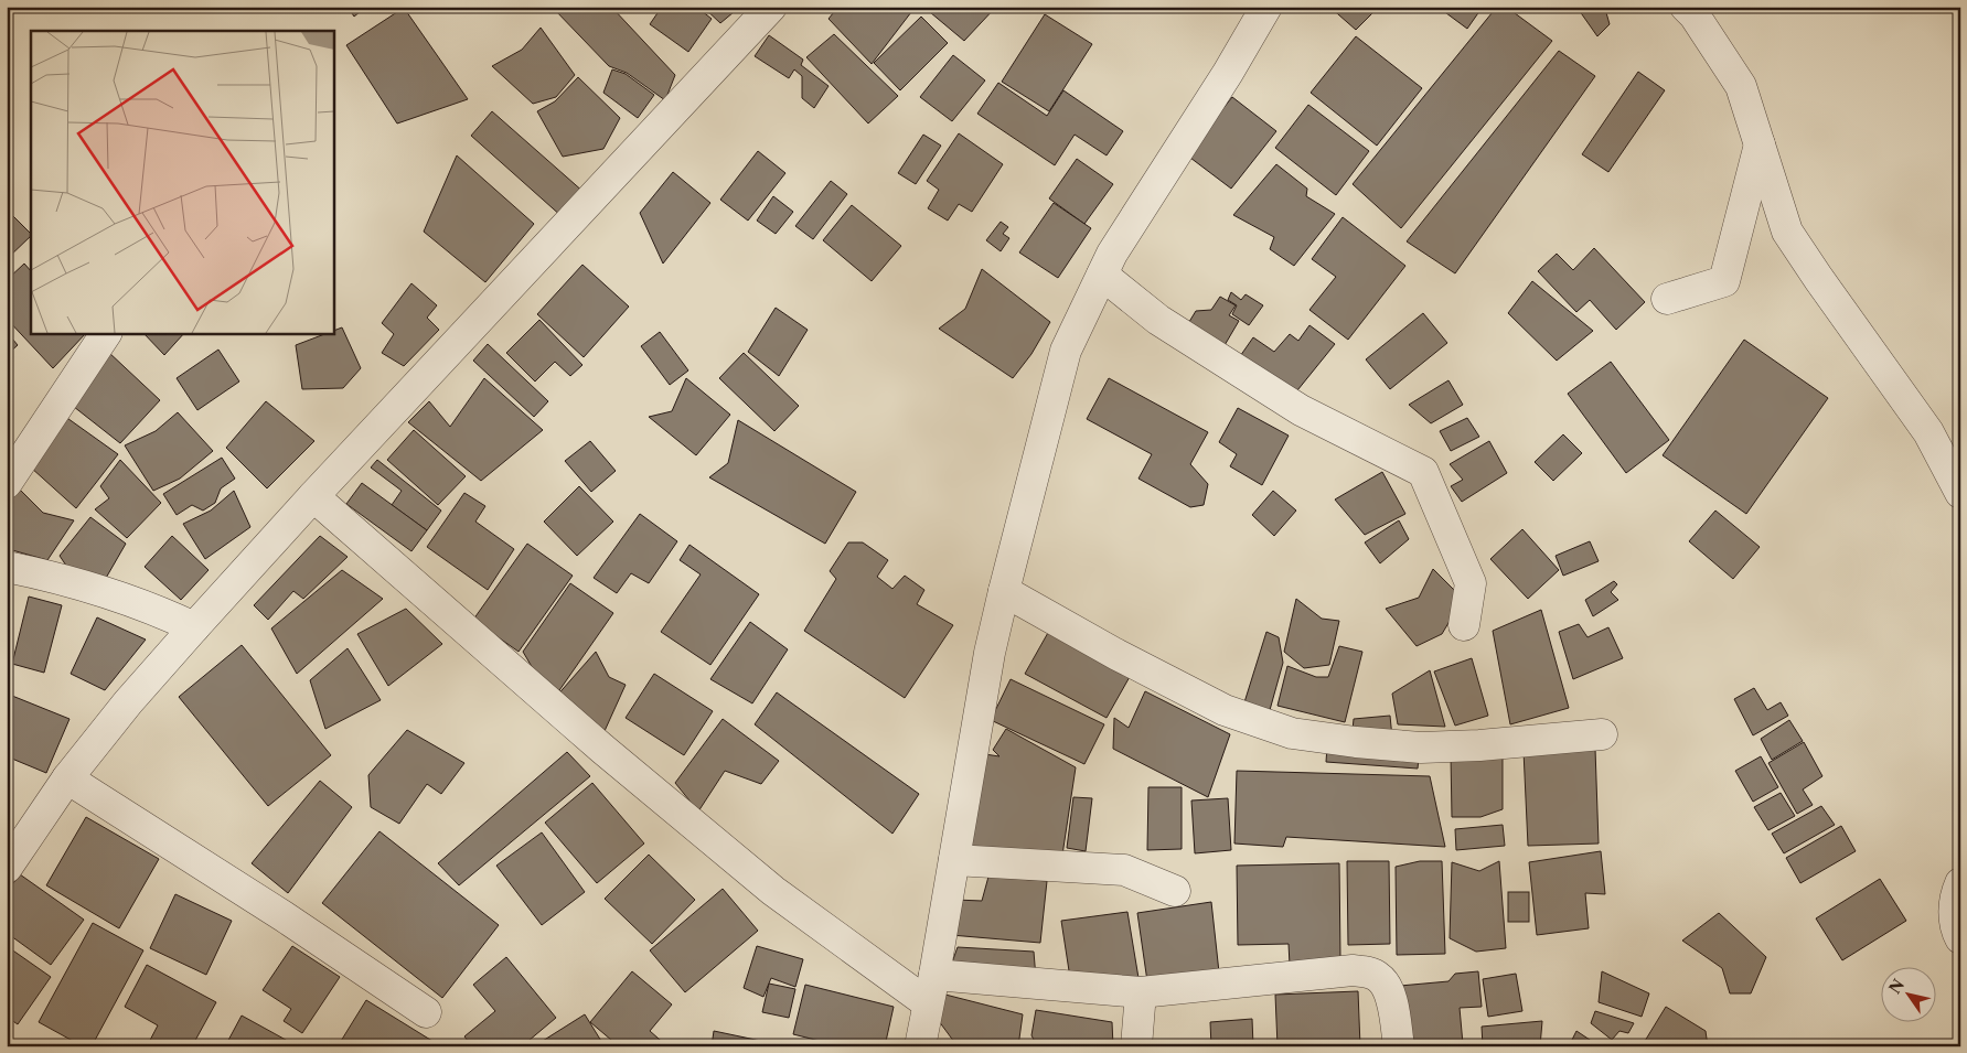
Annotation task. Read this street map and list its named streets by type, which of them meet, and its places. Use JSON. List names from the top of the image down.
{
  "north": "top left"
}
